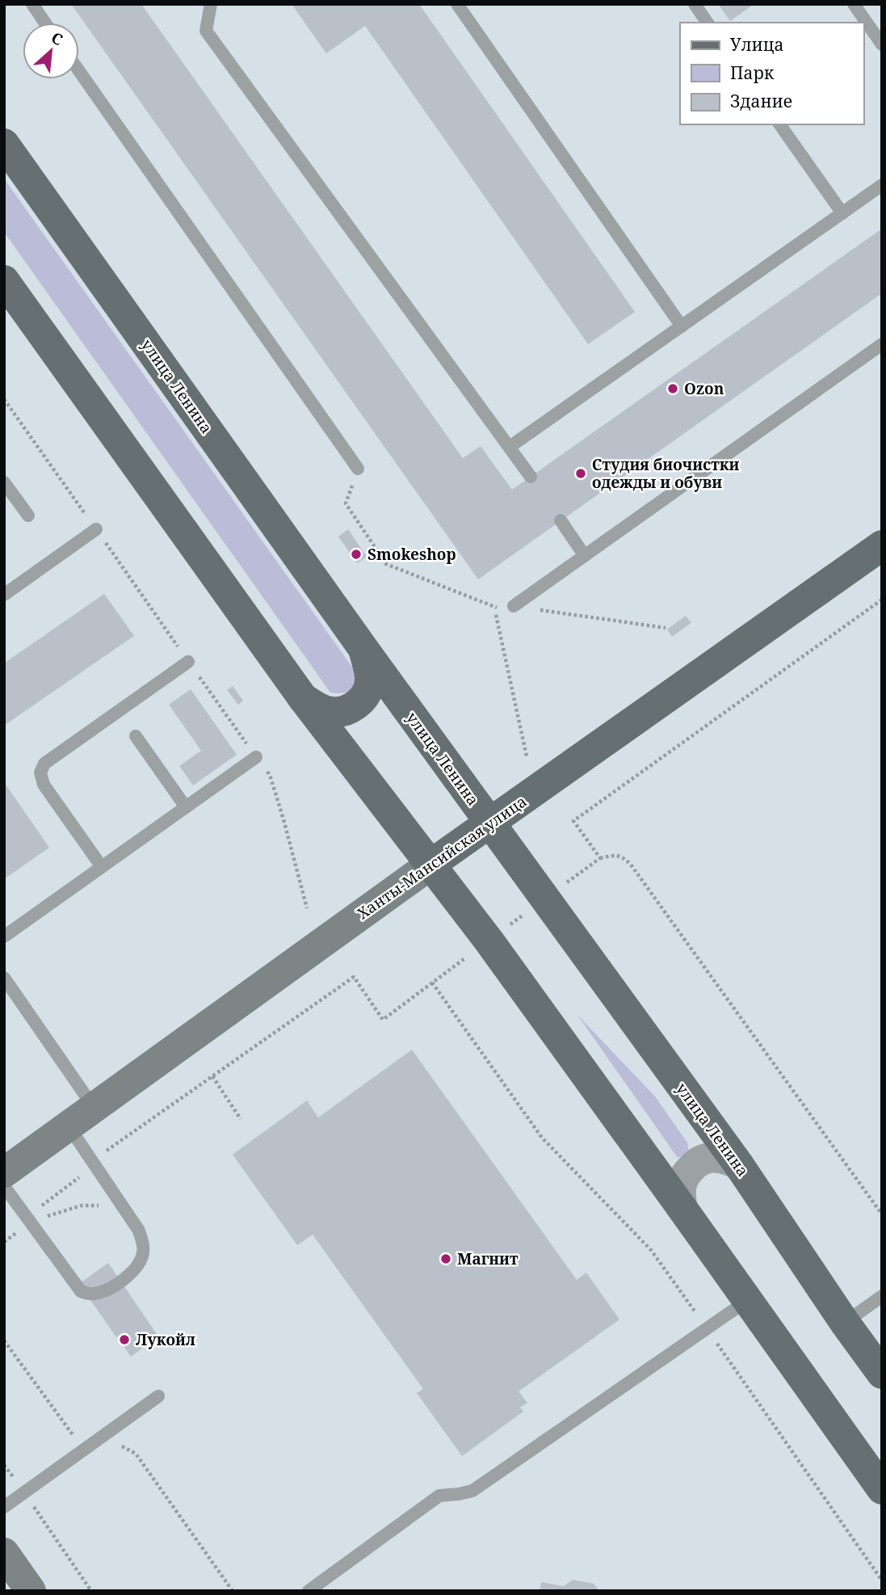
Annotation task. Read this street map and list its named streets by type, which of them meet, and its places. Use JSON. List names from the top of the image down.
{
  "streets": {
    "main road": ["улица Ленина", "Ханты-Мансийская улица"]
  },
  "crossings": [
    ["улица Ленина", "Ханты-Мансийская улица"]
  ],
  "places": [
    "Ozon",
    "Студия биочистки одежды и обуви",
    "Smokeshop",
    "Магнит",
    "Лукойл"
  ],
  "legend": ["Улица", "Парк", "Здание"],
  "north": "top right"
}
